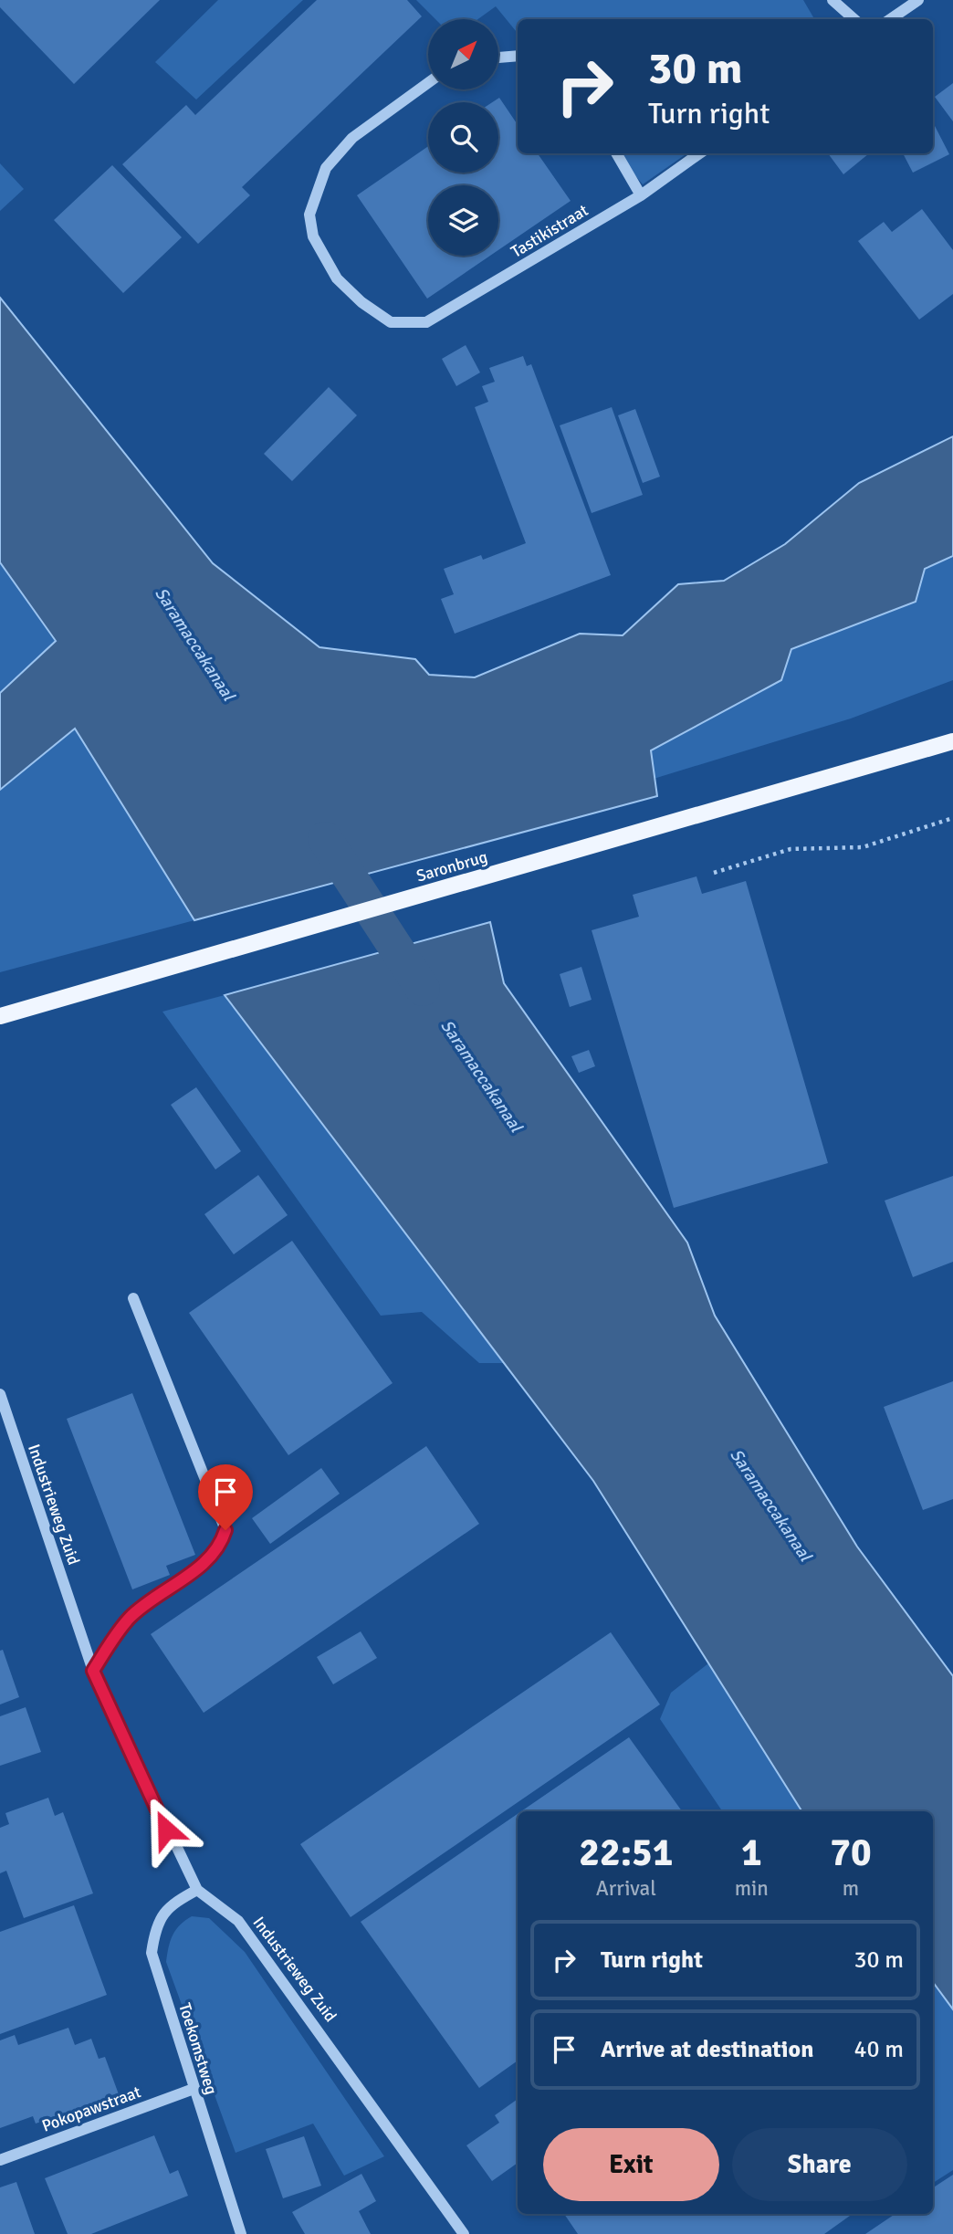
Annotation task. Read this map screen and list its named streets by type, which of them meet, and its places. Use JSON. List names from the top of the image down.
{
  "streets": {
    "main road": ["Saronbrug"],
    "street": [
      "Tastikistraat",
      "Industrieweg Zuid",
      "Toekomstweg",
      "Pokopawstraat"
    ]
  },
  "crossings": [
    ["Industrieweg Zuid", "Toekomstweg"],
    ["Toekomstweg", "Pokopawstraat"]
  ],
  "water": ["Saramaccakanaal"],
  "north": "top right",
  "page": {
    "turn": ["30 m", "Turn right"],
    "eta": [
      "22:51",
      "Arrival",
      "1",
      "min",
      "70",
      "m"
    ],
    "list": [
      {
        "name": "Turn right",
        "value": "30 m"
      },
      {
        "name": "Arrive at destination",
        "value": "40 m"
      }
    ],
    "buttons": ["Exit", "Share"]
  }
}
